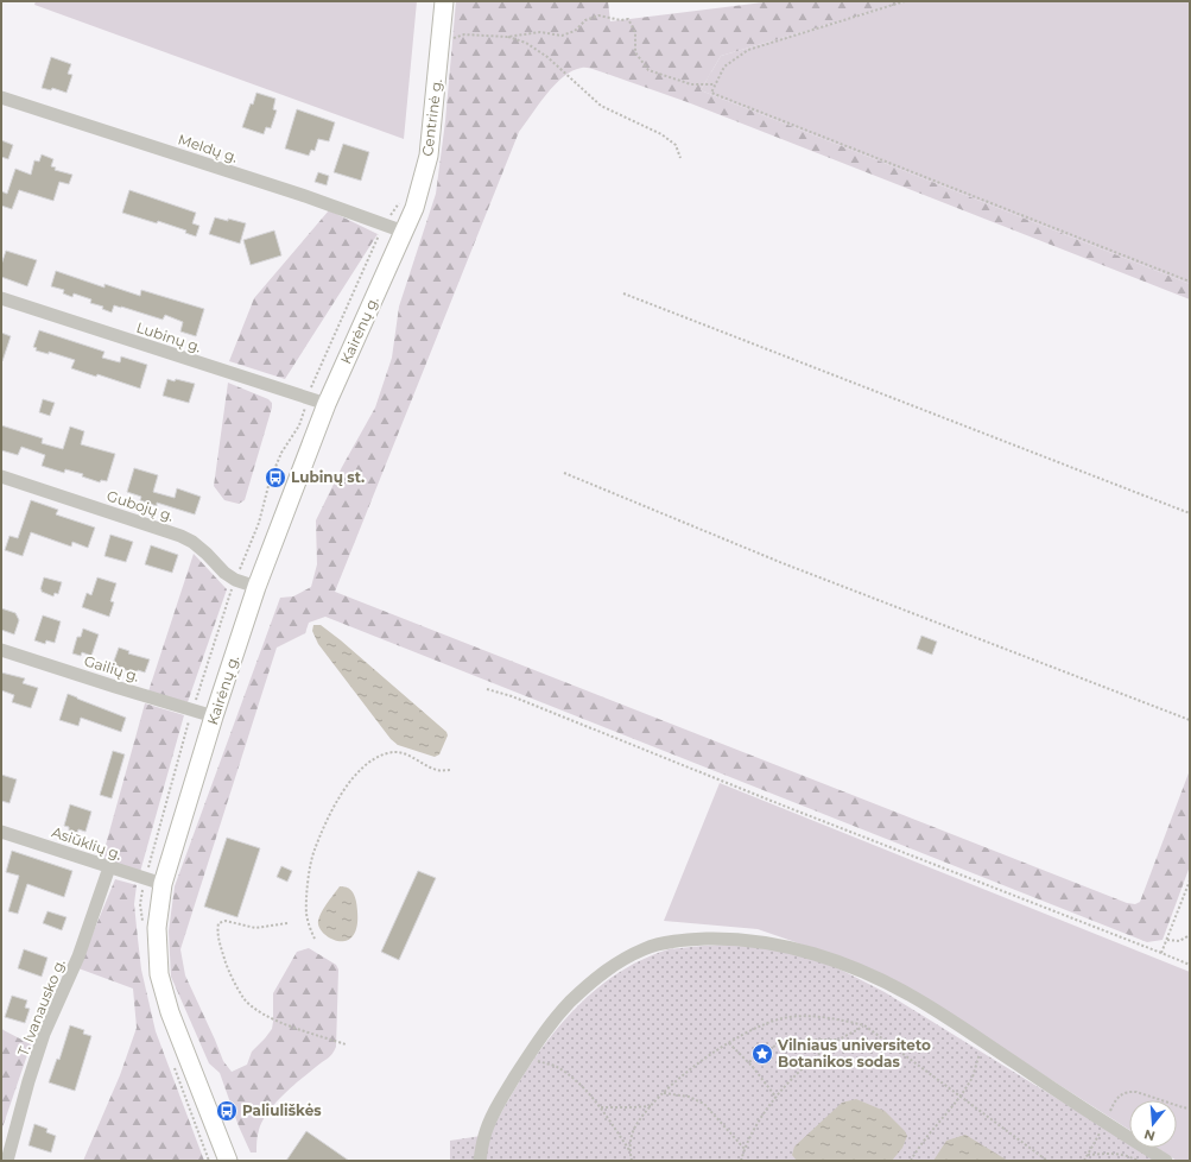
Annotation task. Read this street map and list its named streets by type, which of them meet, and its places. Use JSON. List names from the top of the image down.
{
  "streets": {
    "main road": ["Centrinė g.", "Kairėnų g."],
    "street": [
      "Meldų g.",
      "Lubinų g.",
      "Gubojų g.",
      "Gailių g.",
      "Asiūklių g.",
      "T. Ivanausko g."
    ]
  },
  "crossings": [
    ["Centrinė g.", "Meldų g."],
    ["Centrinė g.", "Kairėnų g."],
    ["Meldų g.", "Kairėnų g."],
    ["Kairėnų g.", "Lubinų g."],
    ["Kairėnų g.", "Gubojų g."],
    ["Kairėnų g.", "Gailių g."],
    ["Kairėnų g.", "Asiūklių g."],
    ["Asiūklių g.", "T. Ivanausko g."]
  ],
  "places": {
    "bus stop": ["Lubinų st.", "Paliuliškės"],
    "place": ["Vilniaus universiteto Botanikos sodas"]
  },
  "north": "bottom"
}
